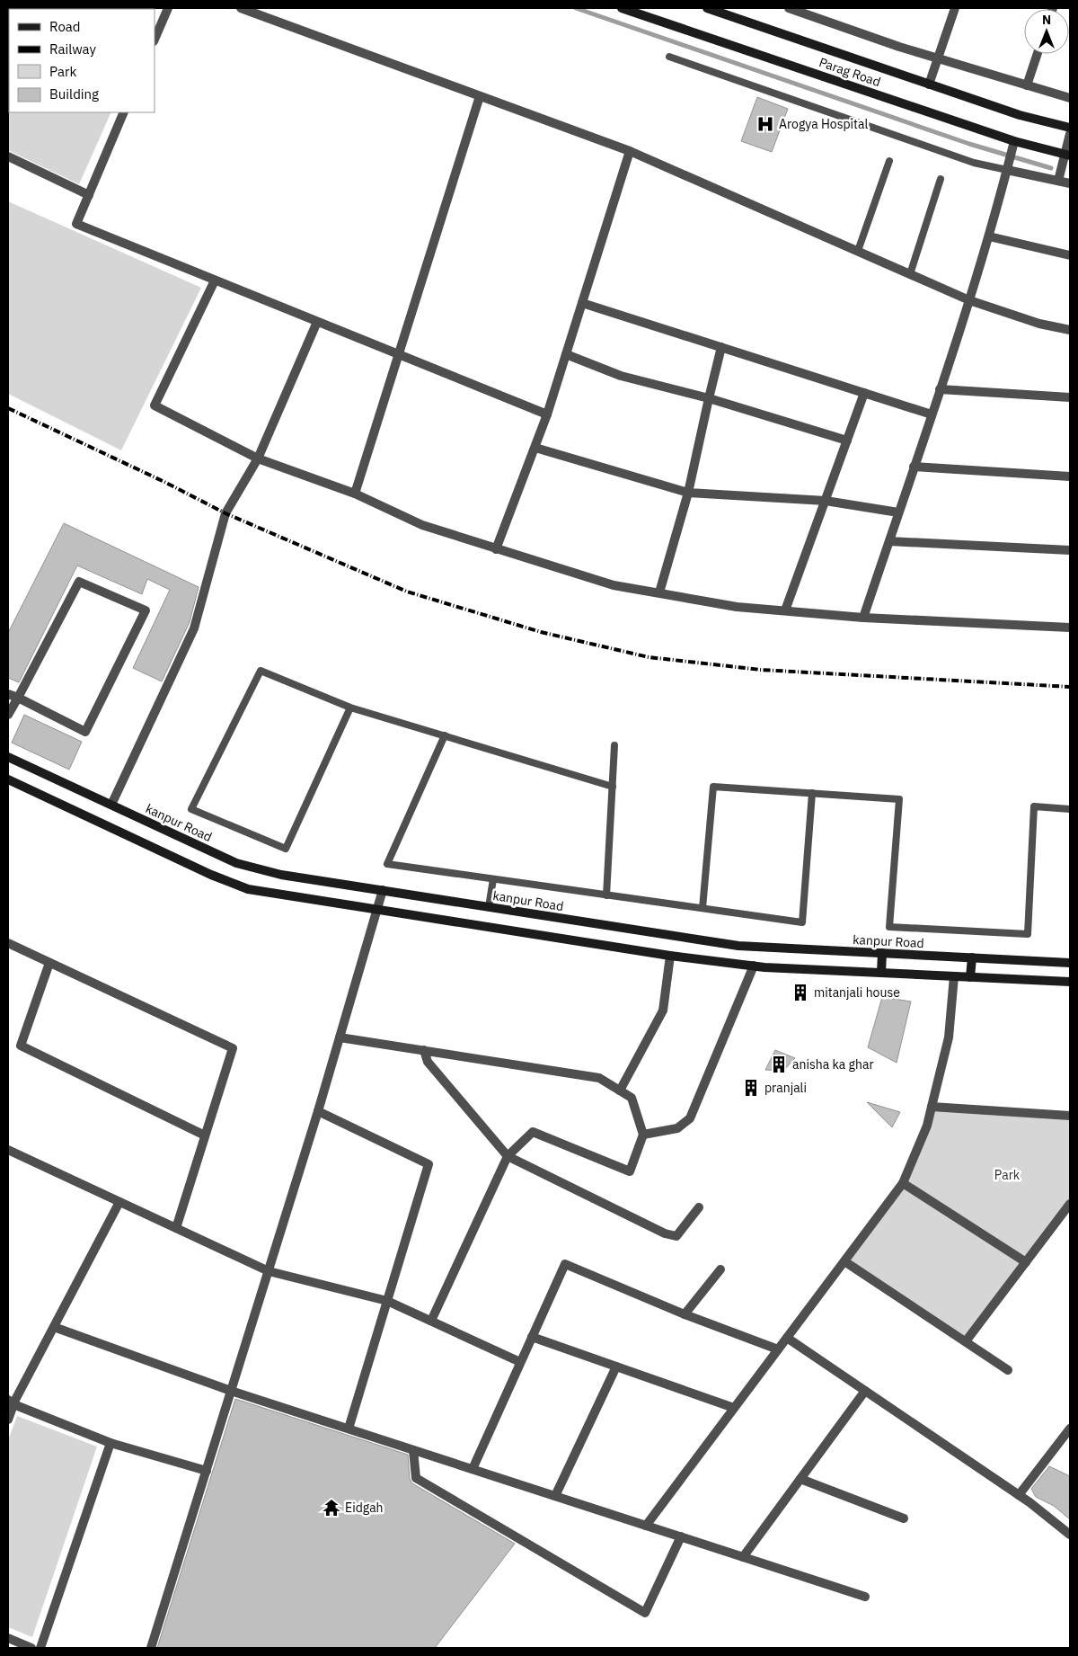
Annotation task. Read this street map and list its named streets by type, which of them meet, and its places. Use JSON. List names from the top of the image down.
{
  "streets": {
    "street": ["Parag Road", "kanpur Road"]
  },
  "parks": ["Park"],
  "places": {
    "hospital": ["Arogya Hospital"],
    "building": ["mitanjali house", "anisha ka ghar", "pranjali"],
    "temple": ["Eidgah"]
  },
  "legend": [
    "Road",
    "Railway",
    "Park",
    "Building"
  ],
  "north": "top"
}
